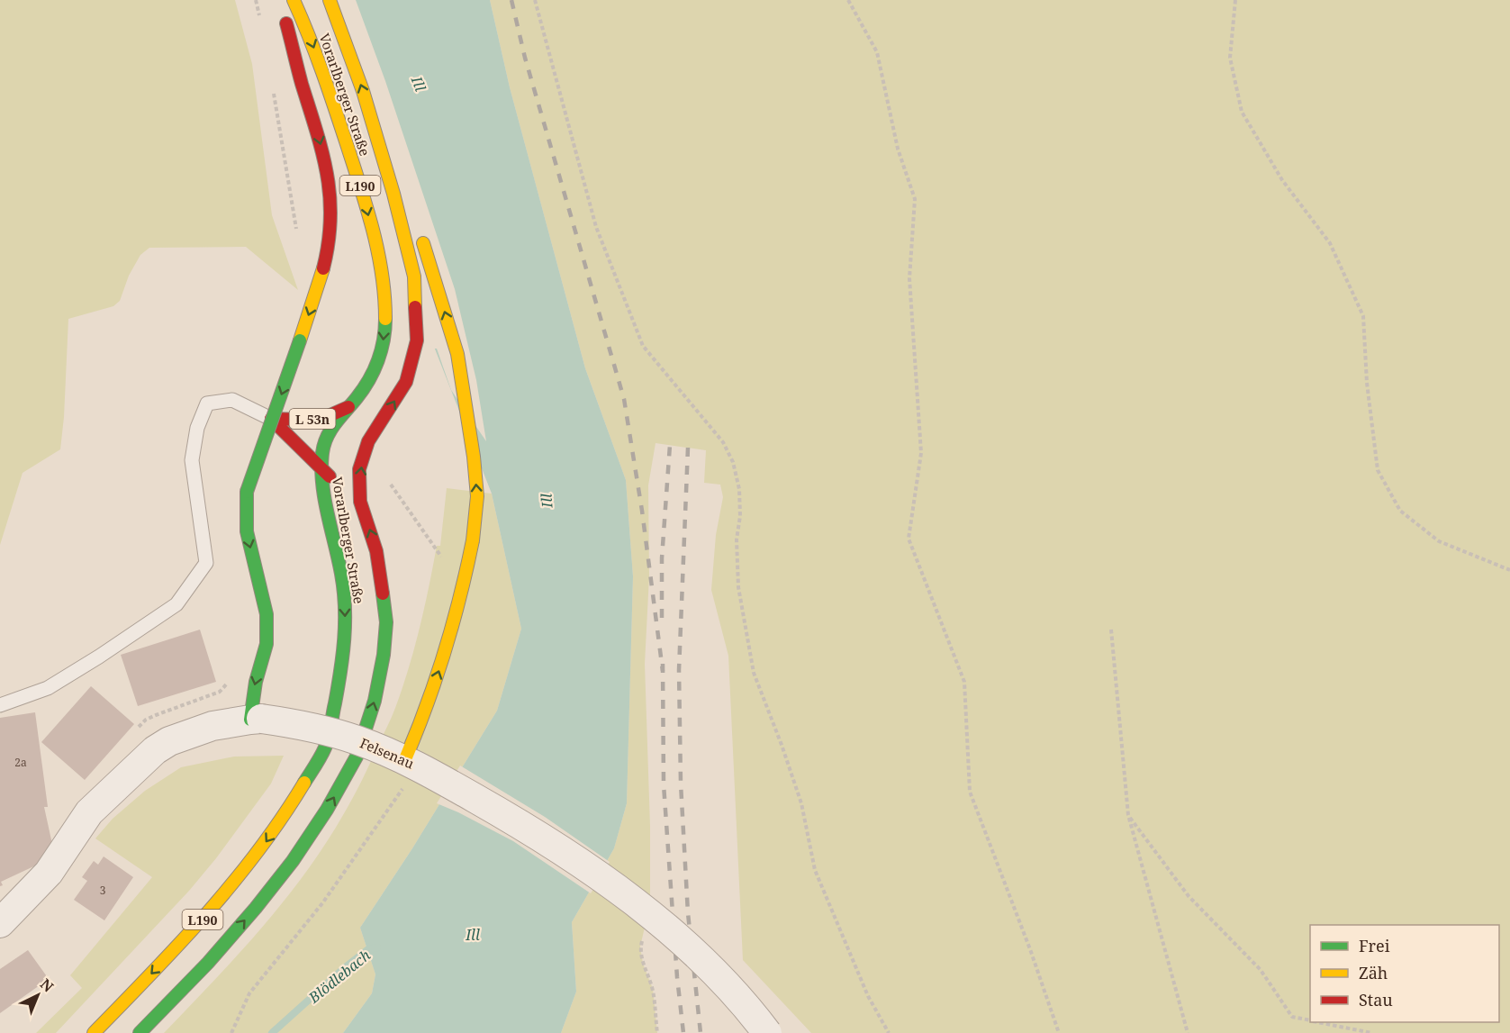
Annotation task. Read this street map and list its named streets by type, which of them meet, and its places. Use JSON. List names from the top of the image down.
{
  "streets": {
    "main road": ["Vorarlberger Straße", "L190", "L 53n"],
    "street": ["Felsenau"]
  },
  "crossings": [
    ["Vorarlberger Straße", "L 53n"]
  ],
  "water": ["Ill", "Blödlebach"],
  "house_numbers": ["2a", "3"],
  "legend": ["Frei", "Zäh", "Stau"],
  "north": "top right"
}
